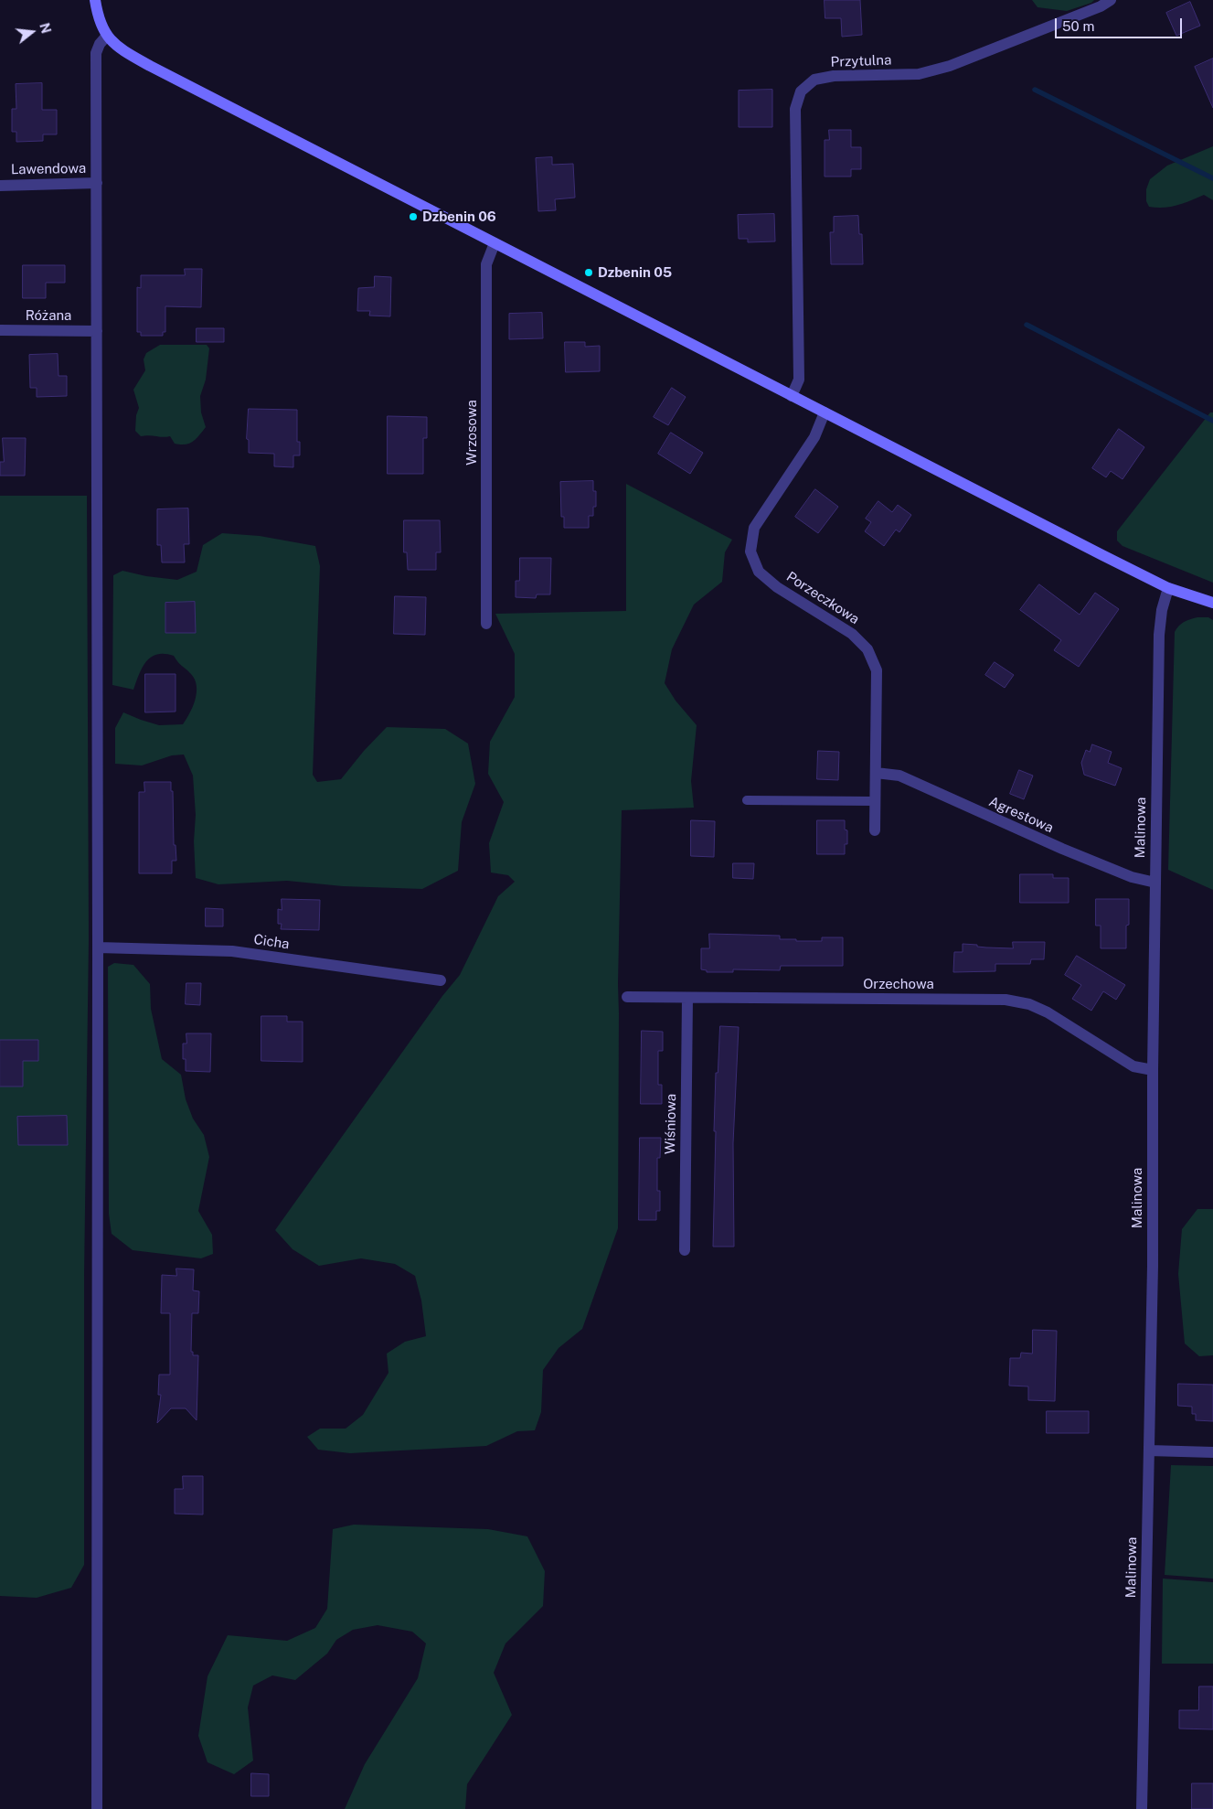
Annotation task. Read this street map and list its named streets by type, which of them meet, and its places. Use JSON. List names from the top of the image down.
{
  "streets": {
    "street": [
      "Przytulna",
      "Lawendowa",
      "Różana",
      "Wrzosowa",
      "Porzeczkowa",
      "Agrestowa",
      "Malinowa",
      "Cicha",
      "Orzechowa",
      "Wiśniowa"
    ]
  },
  "crossings": [
    ["Porzeczkowa", "Agrestowa"],
    ["Agrestowa", "Malinowa"],
    ["Malinowa", "Orzechowa"],
    ["Orzechowa", "Wiśniowa"]
  ],
  "places": ["Dzbenin 06", "Dzbenin 05"],
  "scale_bar": "50 m",
  "north": "right"
}
